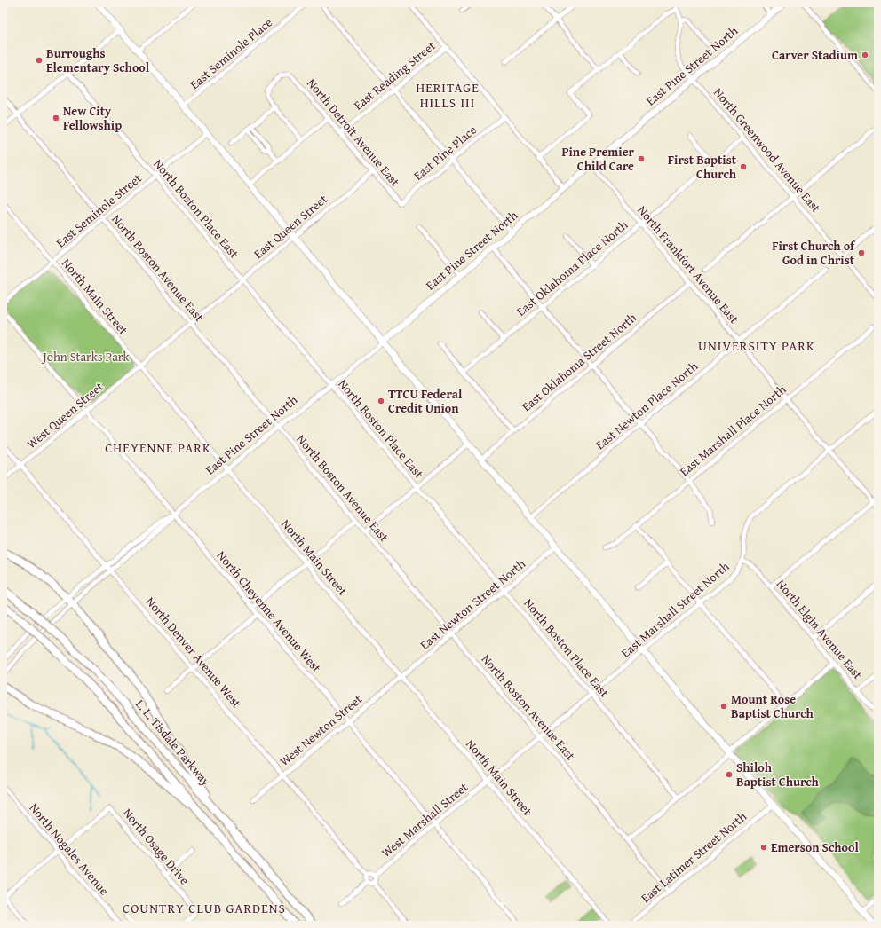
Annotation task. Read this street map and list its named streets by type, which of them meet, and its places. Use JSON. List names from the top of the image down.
{
  "streets": {
    "highway": ["L. L. Tisdale Parkway"],
    "main road": ["East Pine Street North"],
    "street": [
      "East Seminole Place",
      "East Reading Street",
      "North Detroit Avenue East",
      "North Greenwood Avenue East",
      "East Pine Place",
      "North Boston Place East",
      "East Seminole Street",
      "East Queen Street",
      "North Frankfort Avenue East",
      "North Boston Avenue East",
      "East Oklahoma Place North",
      "North Main Street",
      "East Oklahoma Street North",
      "East Newton Place North",
      "West Queen Street",
      "East Marshall Place North",
      "East Newton Street North",
      "East Marshall Street North",
      "North Cheyenne Avenue West",
      "North Elgin Avenue East",
      "North Denver Avenue West",
      "West Newton Street",
      "West Marshall Street",
      "North Osage Drive",
      "North Nogales Avenue",
      "East Latimer Street North"
    ]
  },
  "crossings": [
    ["East Pine Street North", "North Greenwood Avenue East"],
    ["East Pine Street North", "North Boston Place East"],
    ["East Pine Street North", "North Frankfort Avenue East"],
    ["East Pine Street North", "North Boston Avenue East"],
    ["East Pine Street North", "North Main Street"],
    ["East Pine Street North", "North Cheyenne Avenue West"],
    ["East Pine Street North", "North Denver Avenue West"],
    ["East Reading Street", "North Detroit Avenue East"],
    ["North Detroit Avenue East", "East Pine Place"],
    ["North Detroit Avenue East", "East Queen Street"],
    ["North Greenwood Avenue East", "East Oklahoma Place North"],
    ["North Boston Place East", "East Seminole Street"],
    ["North Boston Place East", "East Queen Street"],
    ["North Boston Place East", "East Newton Street North"],
    ["North Boston Place East", "East Marshall Street North"],
    ["East Seminole Street", "North Boston Avenue East"],
    ["East Seminole Street", "North Main Street"],
    ["East Queen Street", "North Boston Avenue East"],
    ["East Queen Street", "North Main Street"],
    ["East Queen Street", "West Queen Street"],
    ["North Frankfort Avenue East", "East Oklahoma Place North"],
    ["North Frankfort Avenue East", "East Oklahoma Street North"],
    ["North Frankfort Avenue East", "East Newton Place North"],
    ["North Frankfort Avenue East", "East Marshall Place North"],
    ["North Frankfort Avenue East", "East Marshall Street North"],
    ["North Boston Avenue East", "East Newton Street North"],
    ["North Boston Avenue East", "East Marshall Street North"],
    ["North Boston Avenue East", "East Latimer Street North"],
    ["North Main Street", "West Queen Street"],
    ["North Main Street", "East Newton Street North"],
    ["North Main Street", "East Marshall Street North"],
    ["North Main Street", "West Newton Street"],
    ["North Main Street", "West Marshall Street"],
    ["West Queen Street", "North Cheyenne Avenue West"],
    ["West Queen Street", "North Denver Avenue West"],
    ["East Newton Street North", "West Newton Street"],
    ["East Marshall Street North", "North Elgin Avenue East"],
    ["East Marshall Street North", "West Marshall Street"],
    ["North Cheyenne Avenue West", "West Newton Street"],
    ["North Cheyenne Avenue West", "West Marshall Street"],
    ["North Denver Avenue West", "West Newton Street"],
    ["North Denver Avenue West", "West Marshall Street"],
    ["North Osage Drive", "North Nogales Avenue"]
  ],
  "districts": [
    "HERITAGE HILLS III",
    "UNIVERSITY PARK",
    "CHEYENNE PARK",
    "COUNTRY CLUB GARDENS"
  ],
  "parks": ["John Starks Park"],
  "places": [
    "Carver Stadium",
    "Burroughs Elementary School",
    "New City Fellowship",
    "Pine Premier Child Care",
    "First Baptist Church",
    "First Church of God in Christ",
    "TTCU Federal Credit Union",
    "Mount Rose Baptist Church",
    "Shiloh Baptist Church",
    "Emerson School"
  ]
}
